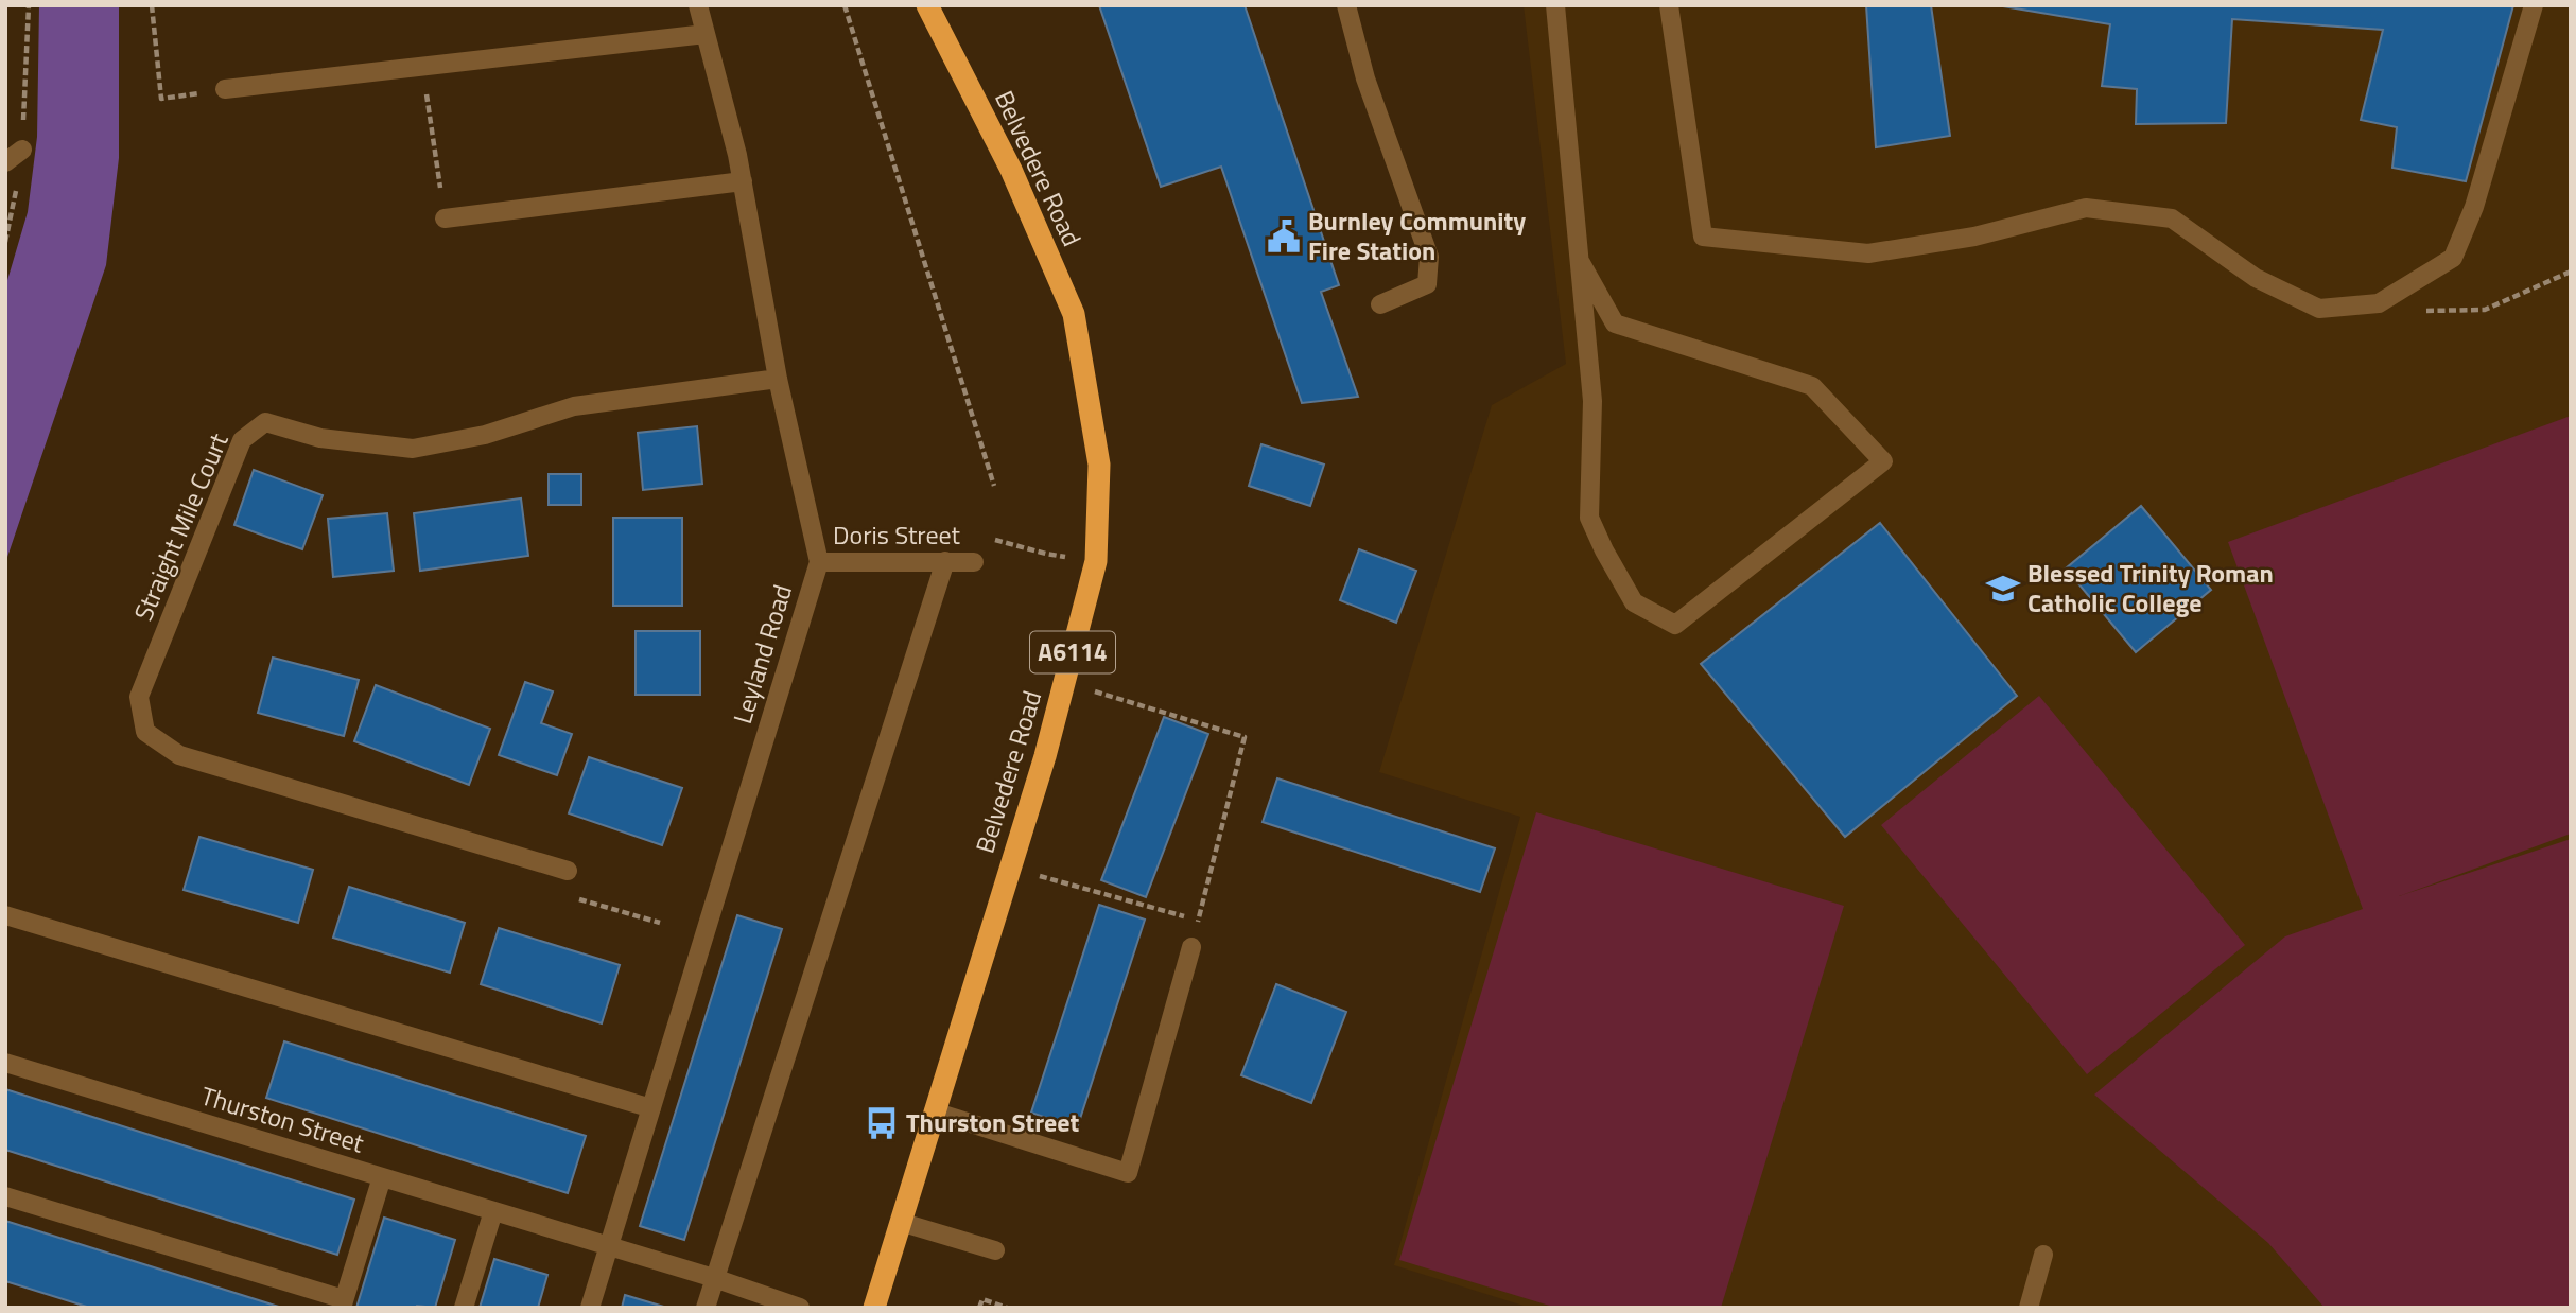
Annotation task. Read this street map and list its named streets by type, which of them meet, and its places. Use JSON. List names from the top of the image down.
{
  "streets": {
    "highway": ["Belvedere Road", "A6114"],
    "street": [
      "Straight Mile Court",
      "Doris Street",
      "Leyland Road",
      "Thurston Street"
    ]
  },
  "crossings": [
    ["Straight Mile Court", "Leyland Road"],
    ["Doris Street", "Leyland Road"],
    ["Leyland Road", "Thurston Street"]
  ],
  "places": {
    "public building": ["Burnley Community Fire Station"],
    "school or university": ["Blessed Trinity Roman Catholic College"],
    "bus stop": ["Thurston Street"]
  }
}
